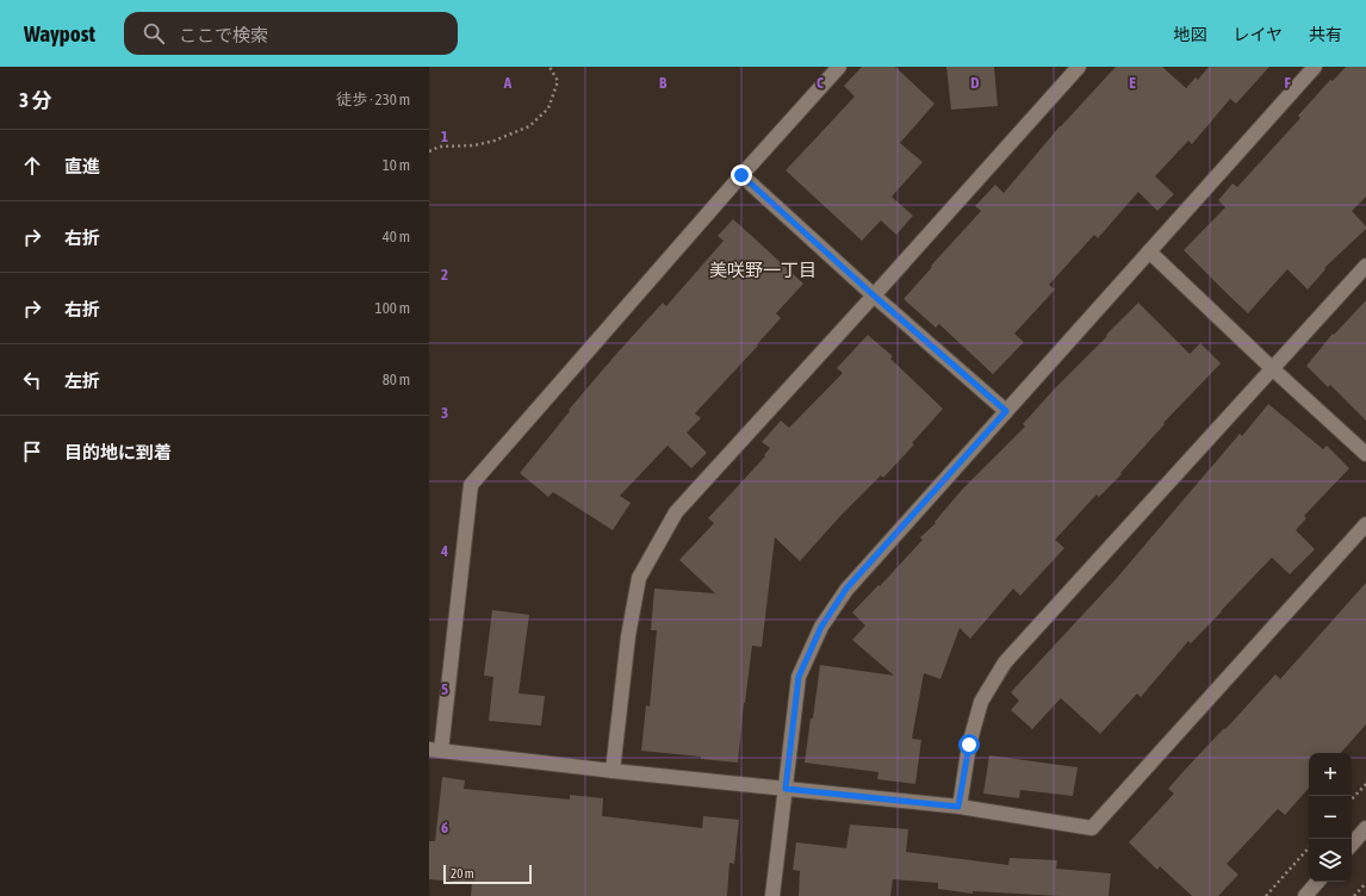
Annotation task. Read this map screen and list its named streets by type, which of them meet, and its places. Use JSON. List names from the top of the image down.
{
  "districts": ["美咲野一丁目"],
  "scale_bar": "20 m",
  "page": {
    "header": "Waypost",
    "search": "ここで検索",
    "nav": ["地図", "レイヤ", "共有"],
    "heading": ["3 分", "徒歩 · 230 m"],
    "list": [
      ["直進", "10 m"],
      ["右折", "40 m"],
      ["右折", "100 m"],
      ["左折", "80 m"],
      "目的地に到着"
    ],
    "map_buttons": ["+", "−"],
    "scale": "20 m"
  },
  "grid": {
    "columns": [
      "A",
      "B",
      "C",
      "D",
      "E",
      "F"
    ],
    "rows": [
      "1",
      "2",
      "3",
      "4",
      "5",
      "6"
    ]
  }
}
